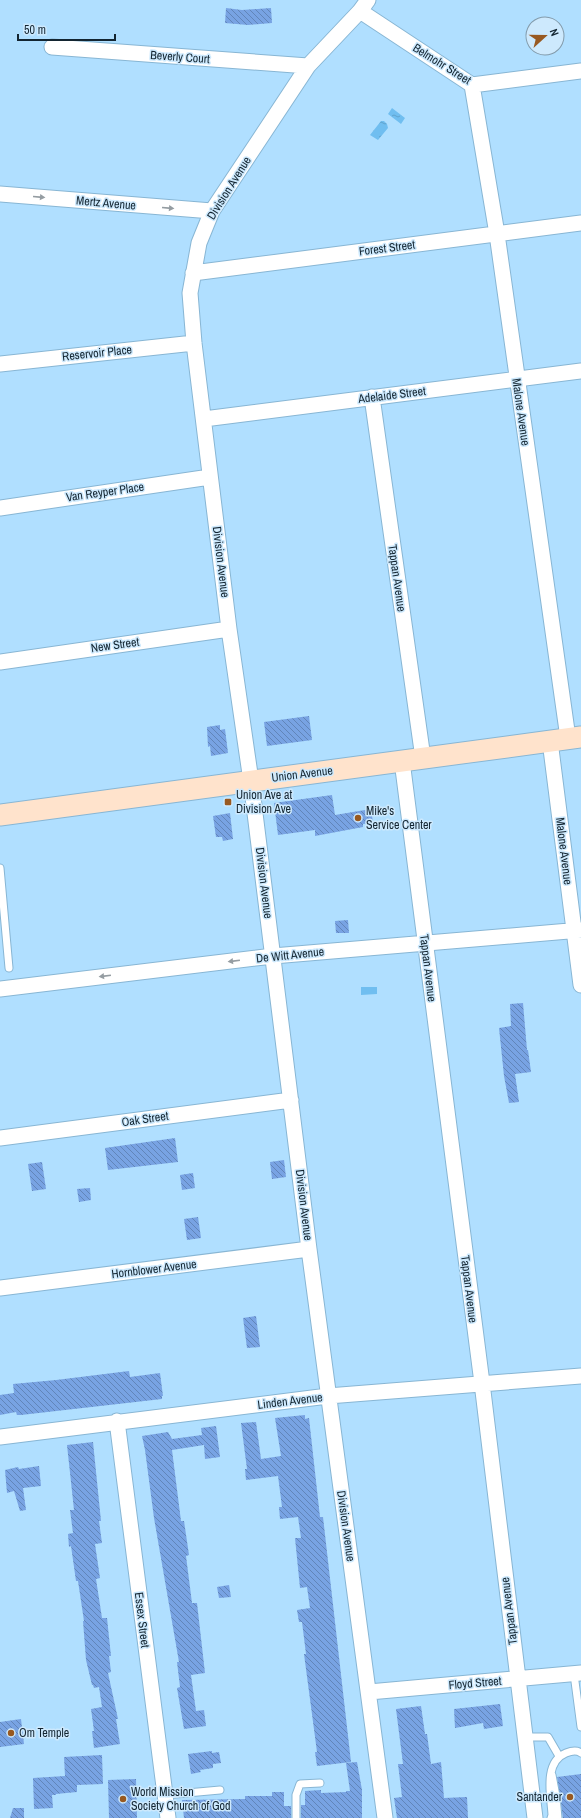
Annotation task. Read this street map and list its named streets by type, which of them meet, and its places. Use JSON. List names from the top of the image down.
{
  "streets": {
    "street": [
      "Beverly Court",
      "Belmohr Street",
      "Division Avenue",
      "Mertz Avenue",
      "Forest Street",
      "Reservoir Place",
      "Adelaide Street",
      "Malone Avenue",
      "Van Reyper Place",
      "Tappan Avenue",
      "New Street",
      "Union Avenue",
      "De Witt Avenue",
      "Oak Street",
      "Hornblower Avenue",
      "Linden Avenue",
      "Essex Street",
      "Floyd Street"
    ]
  },
  "crossings": [
    ["Beverly Court", "Division Avenue"],
    ["Belmohr Street", "Division Avenue"],
    ["Belmohr Street", "Malone Avenue"],
    ["Division Avenue", "Mertz Avenue"],
    ["Division Avenue", "Forest Street"],
    ["Division Avenue", "Reservoir Place"],
    ["Division Avenue", "Adelaide Street"],
    ["Division Avenue", "Van Reyper Place"],
    ["Division Avenue", "New Street"],
    ["Division Avenue", "Union Avenue"],
    ["Division Avenue", "De Witt Avenue"],
    ["Division Avenue", "Oak Street"],
    ["Division Avenue", "Hornblower Avenue"],
    ["Division Avenue", "Linden Avenue"],
    ["Division Avenue", "Floyd Street"],
    ["Forest Street", "Malone Avenue"],
    ["Adelaide Street", "Malone Avenue"],
    ["Adelaide Street", "Tappan Avenue"],
    ["Malone Avenue", "Union Avenue"],
    ["Malone Avenue", "De Witt Avenue"],
    ["Tappan Avenue", "Union Avenue"],
    ["Tappan Avenue", "De Witt Avenue"],
    ["Tappan Avenue", "Linden Avenue"],
    ["Tappan Avenue", "Floyd Street"],
    ["Linden Avenue", "Essex Street"]
  ],
  "one_way": ["Mertz Avenue", "De Witt Avenue"],
  "places": {
    "transit": ["Union Ave at Division Ave"],
    "other": [
      "Mike's Service Center",
      "Om Temple",
      "Santander",
      "World Mission Society Church of God"
    ]
  },
  "scale_bar": "50 m",
  "north": "right"
}
